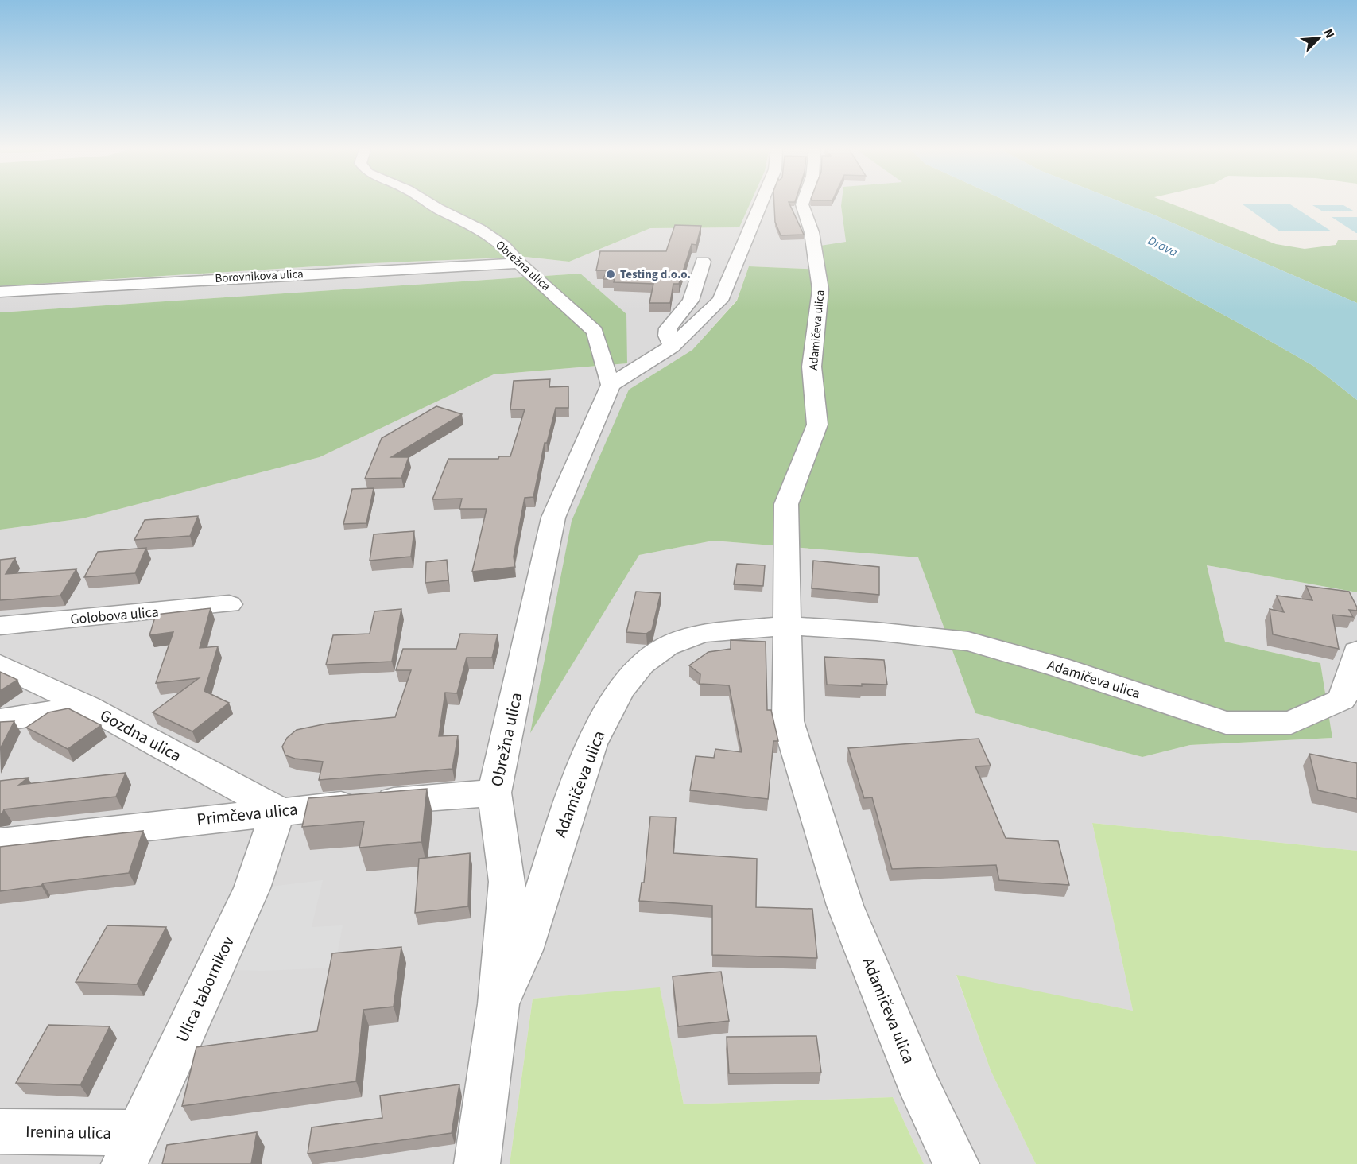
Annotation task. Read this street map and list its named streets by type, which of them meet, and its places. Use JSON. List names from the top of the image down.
{
  "streets": {
    "street": [
      "Obrežna ulica",
      "Borovnikova ulica",
      "Adamičeva ulica",
      "Golobova ulica",
      "Gozdna ulica",
      "Primčeva ulica",
      "Ulica tabornikov",
      "Irenina ulica"
    ]
  },
  "crossings": [
    ["Obrežna ulica", "Borovnikova ulica"],
    ["Obrežna ulica", "Adamičeva ulica"],
    ["Obrežna ulica", "Primčeva ulica"],
    ["Gozdna ulica", "Primčeva ulica"],
    ["Gozdna ulica", "Ulica tabornikov"],
    ["Primčeva ulica", "Ulica tabornikov"],
    ["Ulica tabornikov", "Irenina ulica"]
  ],
  "water": ["Drava"],
  "places": ["Testing d.o.o."],
  "north": "top right"
}
